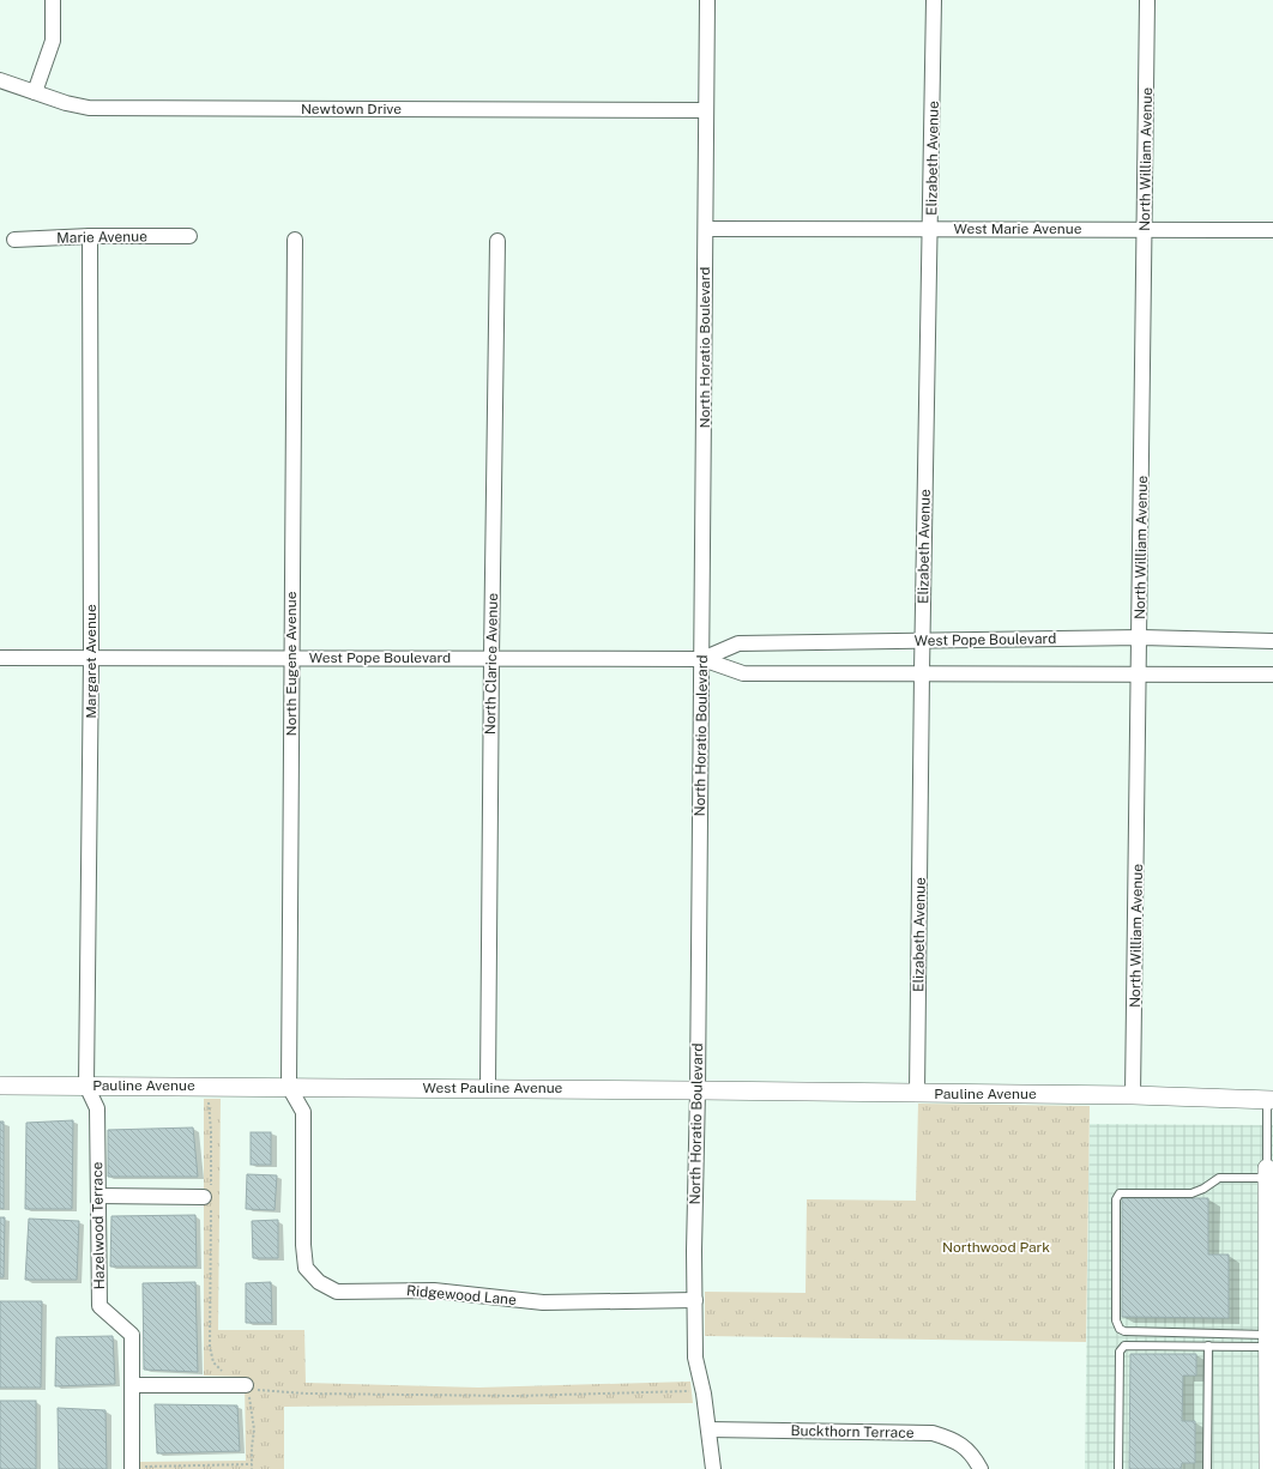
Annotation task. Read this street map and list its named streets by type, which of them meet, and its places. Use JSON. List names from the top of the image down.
{
  "streets": {
    "street": [
      "Newtown Drive",
      "Elizabeth Avenue",
      "North William Avenue",
      "West Marie Avenue",
      "Marie Avenue",
      "North Horatio Boulevard",
      "West Pope Boulevard",
      "Margaret Avenue",
      "North Eugene Avenue",
      "North Clarice Avenue",
      "Pauline Avenue",
      "West Pauline Avenue",
      "Hazelwood Terrace",
      "Ridgewood Lane",
      "Buckthorn Terrace"
    ]
  },
  "crossings": [
    ["Newtown Drive", "North Horatio Boulevard"],
    ["Elizabeth Avenue", "West Marie Avenue"],
    ["Elizabeth Avenue", "West Pope Boulevard"],
    ["Elizabeth Avenue", "Pauline Avenue"],
    ["North William Avenue", "West Marie Avenue"],
    ["North William Avenue", "West Pope Boulevard"],
    ["North William Avenue", "Pauline Avenue"],
    ["West Marie Avenue", "North Horatio Boulevard"],
    ["Marie Avenue", "Margaret Avenue"],
    ["North Horatio Boulevard", "West Pope Boulevard"],
    ["North Horatio Boulevard", "Pauline Avenue"],
    ["North Horatio Boulevard", "West Pauline Avenue"],
    ["North Horatio Boulevard", "Ridgewood Lane"],
    ["North Horatio Boulevard", "Buckthorn Terrace"],
    ["West Pope Boulevard", "Margaret Avenue"],
    ["West Pope Boulevard", "North Eugene Avenue"],
    ["West Pope Boulevard", "North Clarice Avenue"],
    ["Margaret Avenue", "Pauline Avenue"],
    ["Margaret Avenue", "Hazelwood Terrace"],
    ["North Eugene Avenue", "Pauline Avenue"],
    ["North Eugene Avenue", "West Pauline Avenue"],
    ["North Eugene Avenue", "Ridgewood Lane"],
    ["North Clarice Avenue", "West Pauline Avenue"],
    ["Pauline Avenue", "West Pauline Avenue"],
    ["Pauline Avenue", "Hazelwood Terrace"],
    ["Pauline Avenue", "Ridgewood Lane"],
    ["West Pauline Avenue", "Ridgewood Lane"]
  ],
  "parks": ["Northwood Park"]
}
